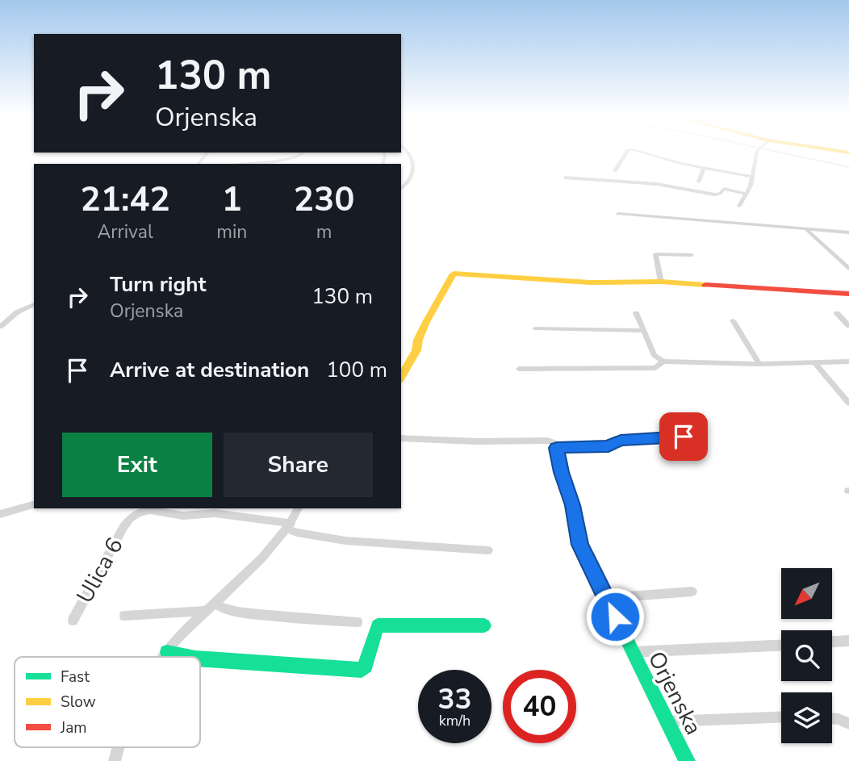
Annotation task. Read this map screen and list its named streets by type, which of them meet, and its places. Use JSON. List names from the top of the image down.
{
  "streets": {
    "street": ["Ulica 6", "Orjenska"]
  },
  "legend": ["Fast", "Slow", "Jam"],
  "north": "bottom left",
  "page": {
    "turn": ["130 m", "Orjenska"],
    "eta": [
      "21:42",
      "Arrival",
      "1",
      "min",
      "230",
      "m"
    ],
    "list": [
      {
        "name": "Turn right",
        "note": "Orjenska",
        "value": "130 m"
      },
      {
        "name": "Arrive at destination",
        "value": "100 m"
      }
    ],
    "buttons": ["Exit", "Share"],
    "speed": "33 km/h",
    "limit": "40"
  }
}
